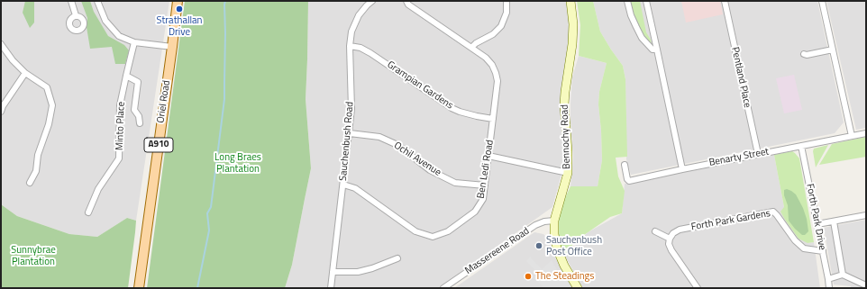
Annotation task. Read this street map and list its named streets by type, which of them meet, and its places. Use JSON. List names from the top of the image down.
{
  "streets": {
    "main road": ["Oriel Road", "A910"],
    "street": [
      "Pentland Place",
      "Grampian Gardens",
      "Minto Place",
      "Bennochy Road",
      "Sauchenbush Road",
      "Benarty Street",
      "Ochil Avenue",
      "Ben Ledi Road",
      "Forth Park Drive",
      "Forth Park Gardens",
      "Massereene Road"
    ]
  },
  "crossings": [
    ["Pentland Place", "Benarty Street"],
    ["Grampian Gardens", "Sauchenbush Road"],
    ["Grampian Gardens", "Ben Ledi Road"],
    ["Bennochy Road", "Massereene Road"],
    ["Sauchenbush Road", "Ochil Avenue"],
    ["Sauchenbush Road", "Ben Ledi Road"],
    ["Benarty Street", "Forth Park Drive"],
    ["Ochil Avenue", "Ben Ledi Road"],
    ["Forth Park Drive", "Forth Park Gardens"]
  ],
  "parks": ["Long Braes Plantation", "Sunnybrae Plantation"],
  "places": ["Strathallan Drive", "Sauchenbush Post Office", "The Steadings"]
}
